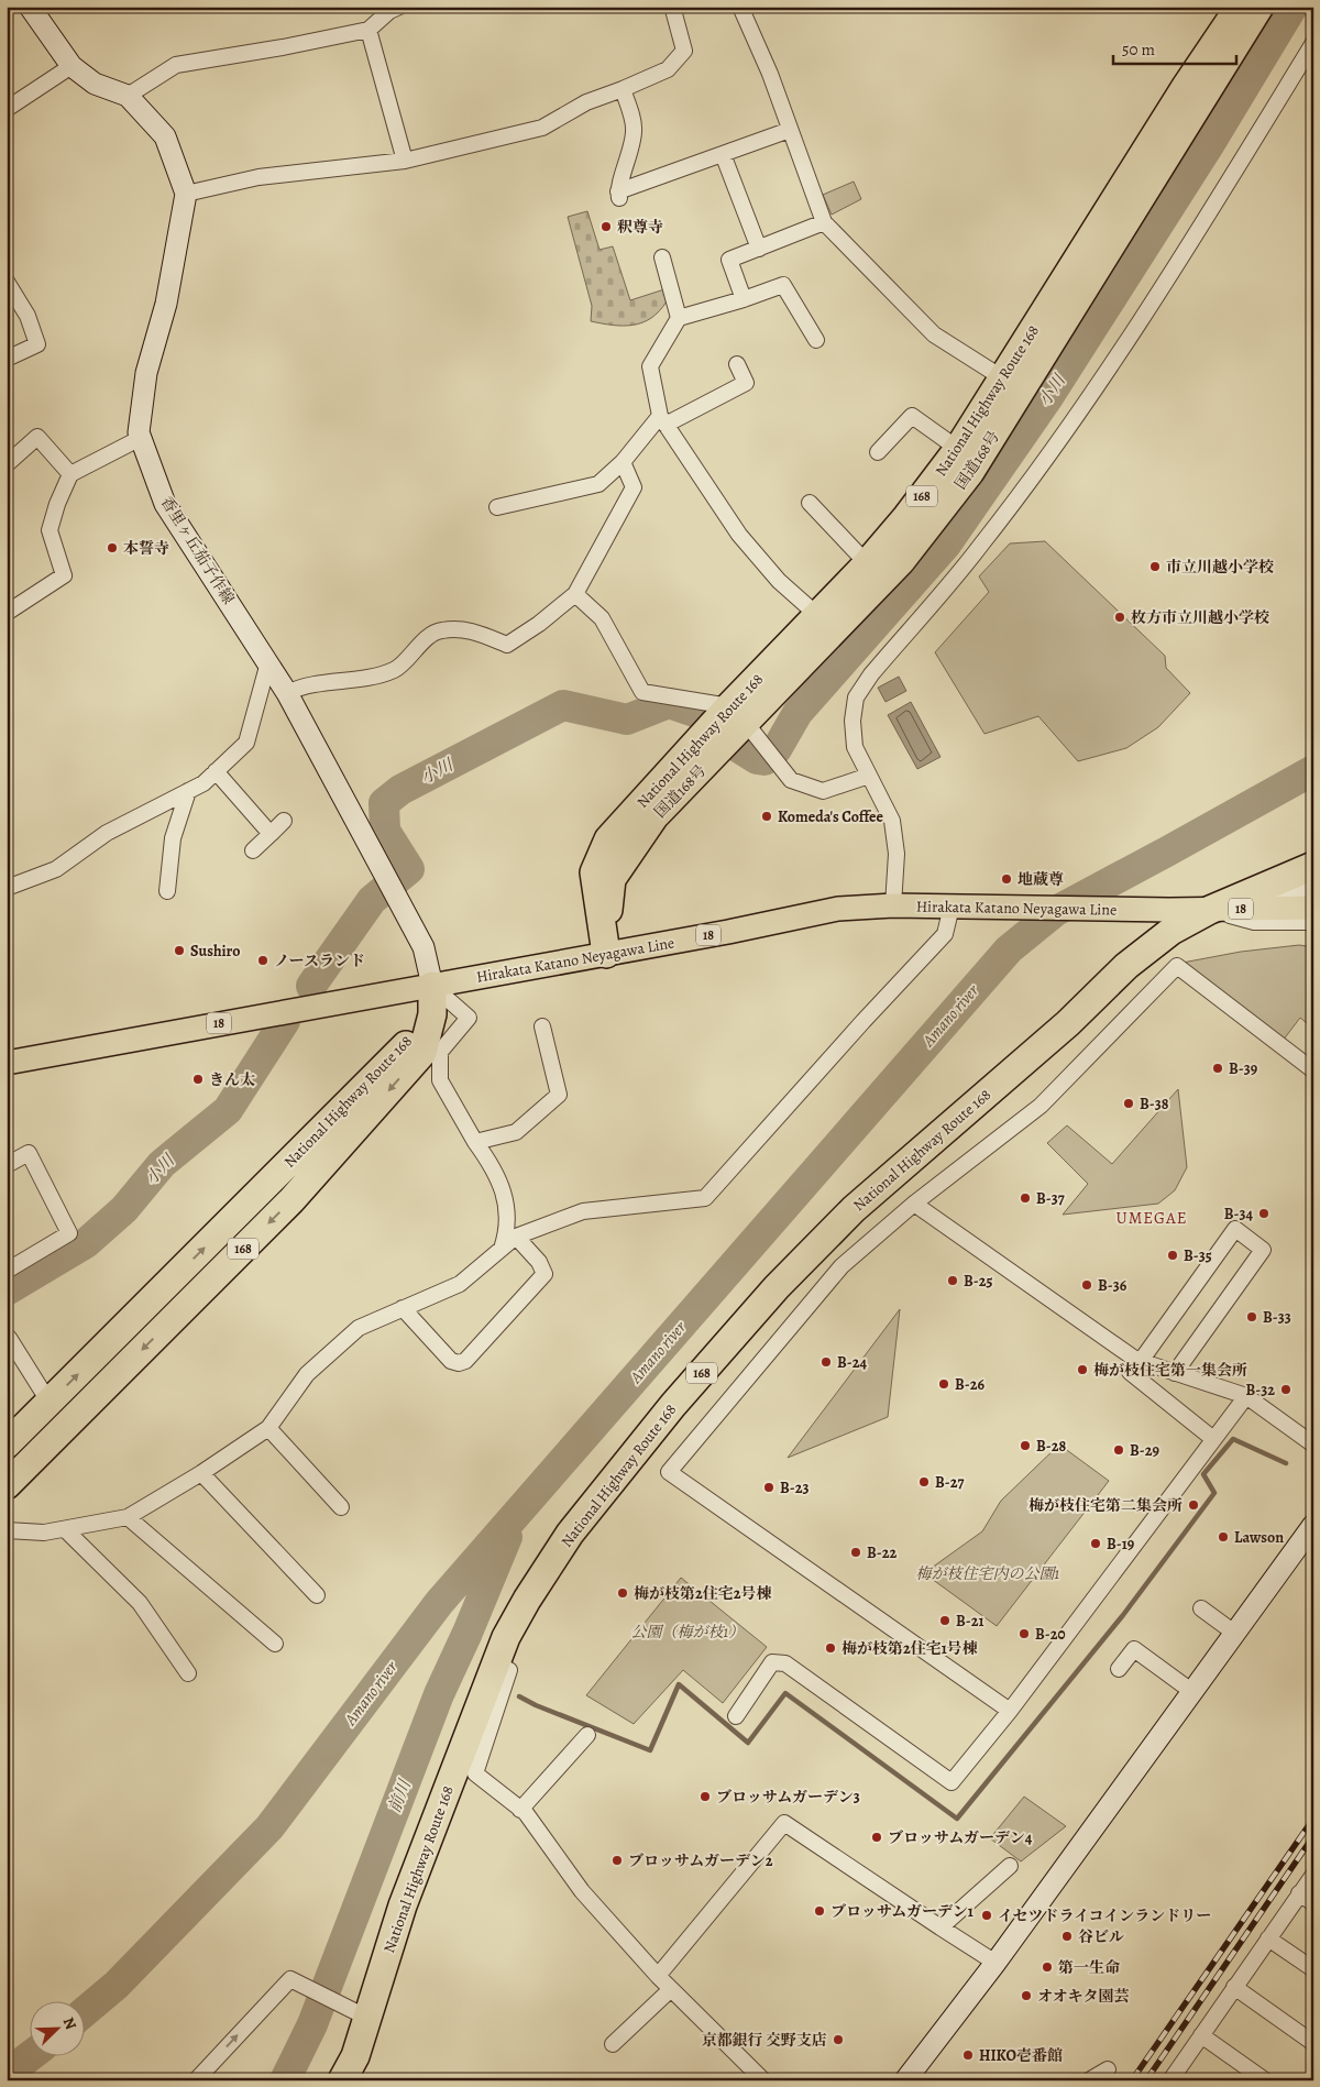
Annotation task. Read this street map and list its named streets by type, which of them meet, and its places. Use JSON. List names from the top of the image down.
{
  "streets": {
    "highway": ["National Highway Route 168", "国道168号", "168"],
    "main road": ["Hirakata Katano Neyagawa Line", "18"],
    "street": ["香里ヶ丘茄子作線"]
  },
  "crossings": [
    ["National Highway Route 168", "国道168号"],
    ["National Highway Route 168", "香里ヶ丘茄子作線"],
    ["National Highway Route 168", "Hirakata Katano Neyagawa Line"],
    ["香里ヶ丘茄子作線", "Hirakata Katano Neyagawa Line"]
  ],
  "districts": ["UMEGAE"],
  "water": ["小川", "Amano river", "前川"],
  "parks": ["梅が枝住宅内の公園1", "公園（梅が枝1）"],
  "places": [
    "釈尊寺",
    "本誓寺",
    "市立川越小学校",
    "枚方市立川越小学校",
    "Komeda's Coffee",
    "地蔵尊",
    "Sushiro",
    "ノースランド",
    "B-39",
    "きん太",
    "B-38",
    "B-37",
    "B-34",
    "B-35",
    "B-25",
    "B-36",
    "B-33",
    "B-24",
    "梅が枝住宅第一集会所",
    "B-26",
    "B-32",
    "B-28",
    "B-29",
    "B-27",
    "B-23",
    "梅が枝住宅第二集会所",
    "Lawson",
    "B-19",
    "B-22",
    "梅が枝第2住宅2号棟",
    "B-21",
    "B-20",
    "梅が枝第2住宅1号棟",
    "ブロッサムガーデン3",
    "ブロッサムガーデン4",
    "ブロッサムガーデン2",
    "ブロッサムガーデン1",
    "イセツドライコインランドリー",
    "谷ビル",
    "第一生命",
    "オオキタ園芸",
    "京都銀行 交野支店",
    "HIKO壱番館"
  ],
  "scale_bar": "50 m",
  "north": "top right"
}
